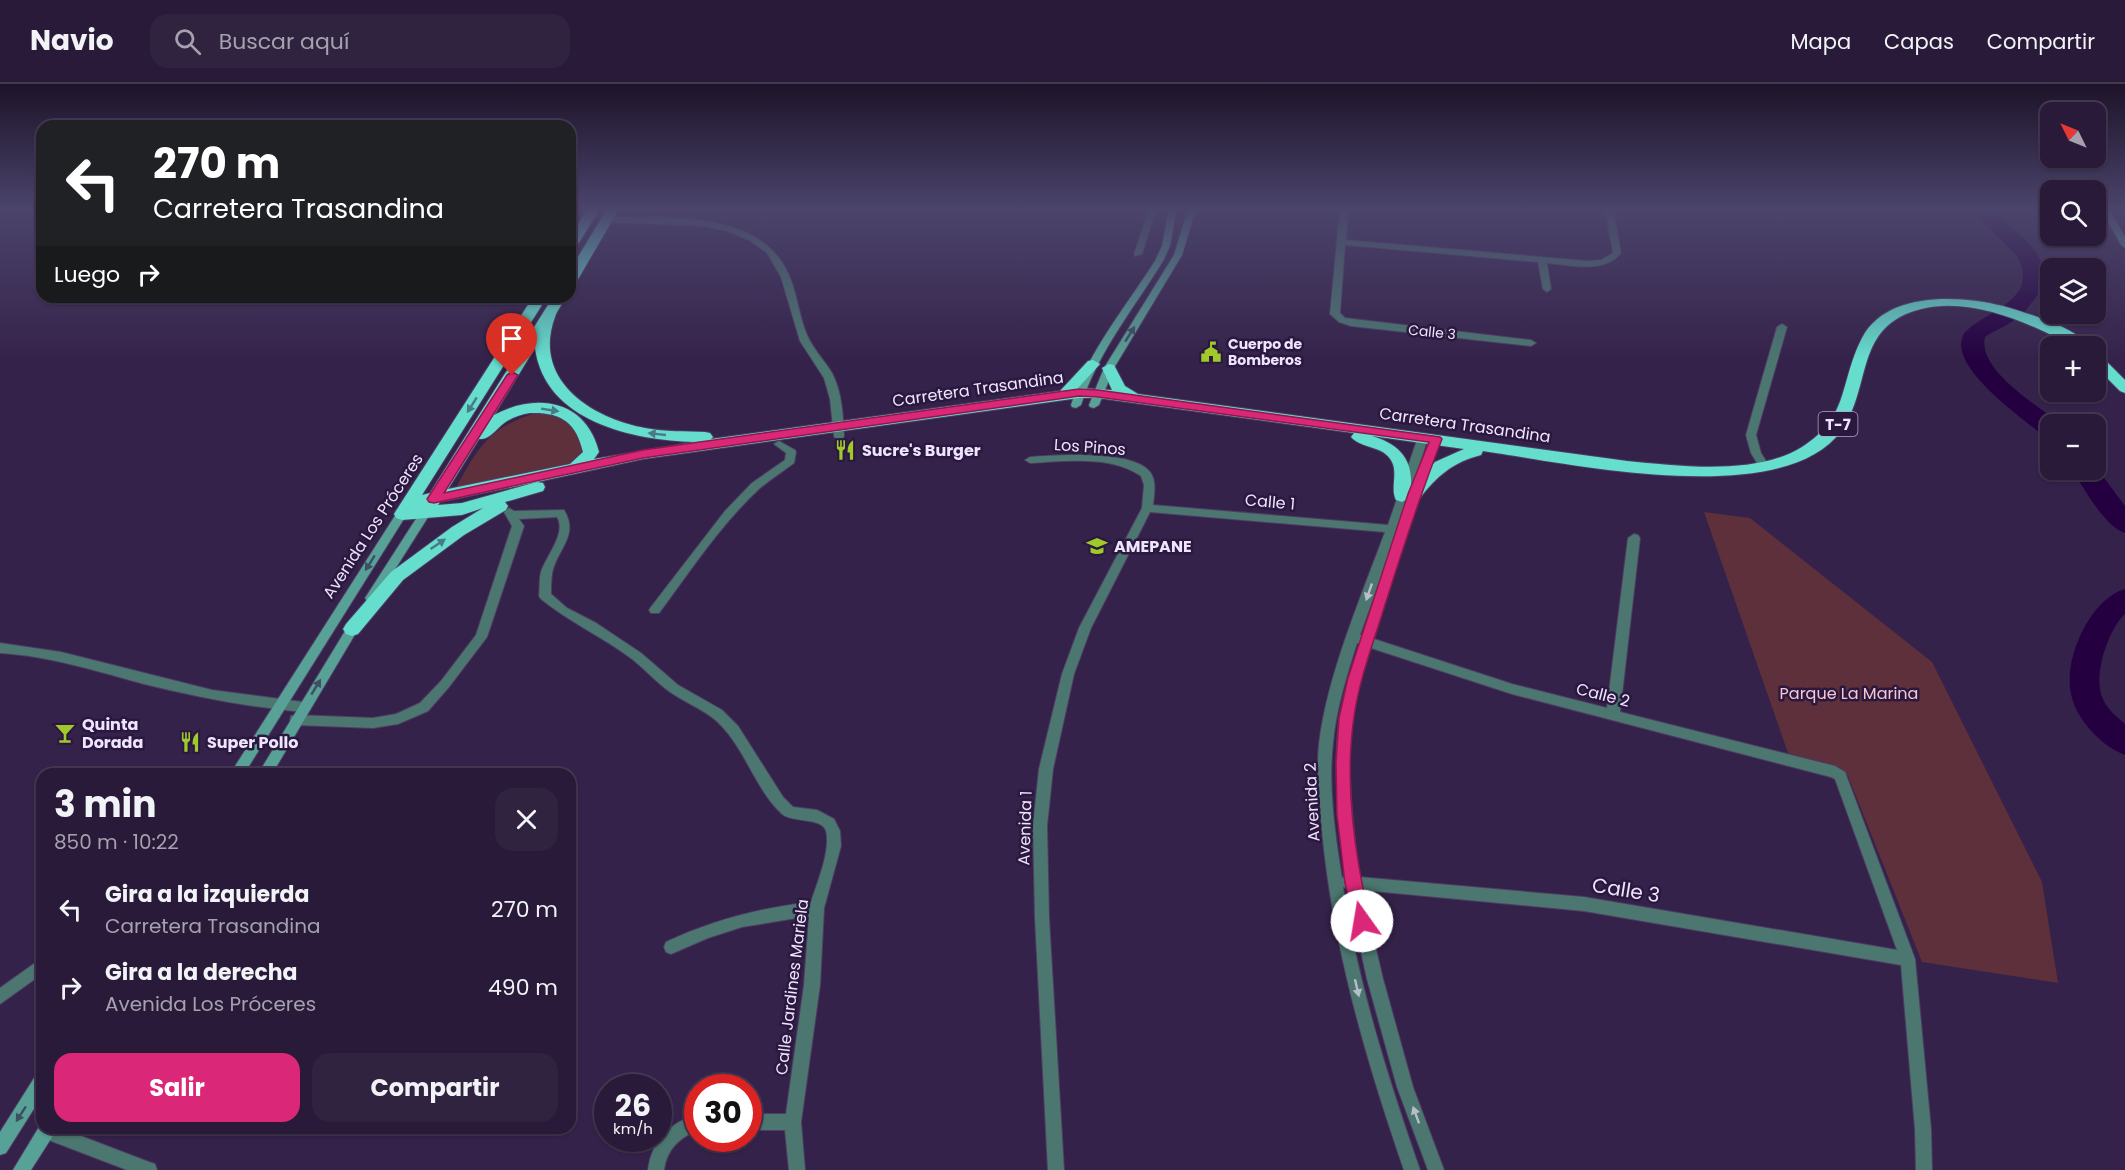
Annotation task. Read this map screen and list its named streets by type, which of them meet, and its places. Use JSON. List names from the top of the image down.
{
  "streets": {
    "highway": ["Carretera Trasandina", "T-7", "Avenida Los Próceres"],
    "street": [
      "Calle 3",
      "Los Pinos",
      "Calle 1",
      "Calle 2",
      "Avenida 2",
      "Avenida 1",
      "Calle Jardines Mariela"
    ]
  },
  "crossings": [
    ["Calle 3", "Calle 2"],
    ["Calle 3", "Avenida 2"],
    ["Carretera Trasandina", "Avenida Los Próceres"],
    ["Los Pinos", "Calle 1"],
    ["Los Pinos", "Avenida 1"],
    ["Calle 1", "Avenida 2"],
    ["Calle 1", "Avenida 1"],
    ["Calle 2", "Avenida 2"]
  ],
  "parks": ["Parque La Marina"],
  "places": {
    "public building": ["Cuerpo de Bomberos"],
    "restaurant": ["Sucre's Burger", "Super Pollo"],
    "school or university": ["AMEPANE"],
    "bar": ["Quinta Dorada"]
  },
  "north": "top left",
  "page": {
    "header": "Navio",
    "search": "Buscar aquí",
    "nav": ["Mapa", "Capas", "Compartir"],
    "map_buttons": ["+", "−"],
    "turn": ["270 m", "Carretera Trasandina"],
    "then": "Luego",
    "heading": ["3 min", "850 m · 10:22"],
    "list": [
      {
        "name": "Gira a la izquierda",
        "note": "Carretera Trasandina",
        "value": "270 m"
      },
      {
        "name": "Gira a la derecha",
        "note": "Avenida Los Próceres",
        "value": "490 m"
      }
    ],
    "buttons": ["Salir", "Compartir"],
    "speed": "26 km/h",
    "limit": "30"
  }
}
